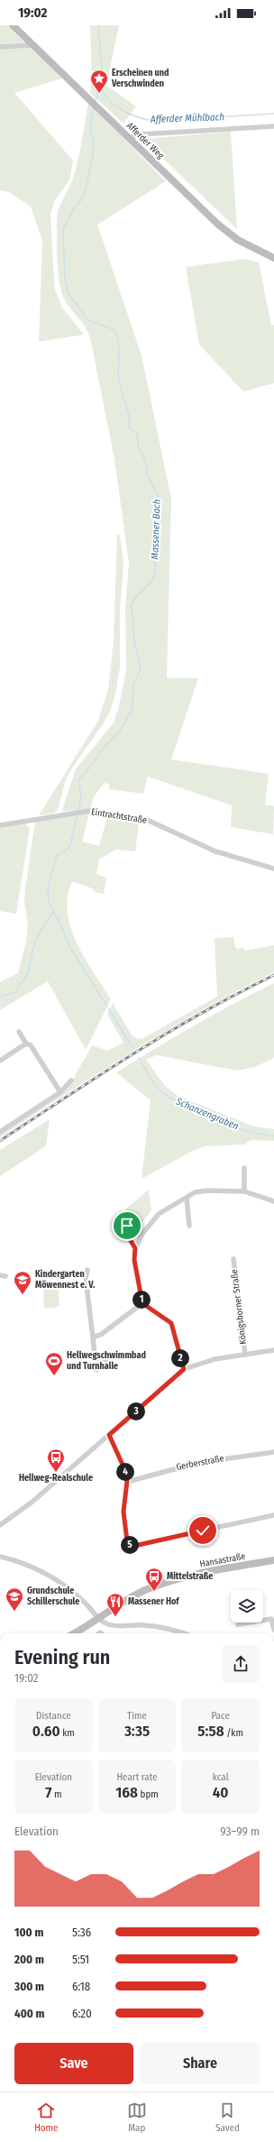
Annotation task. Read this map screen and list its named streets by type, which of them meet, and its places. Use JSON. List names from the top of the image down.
{
  "streets": {
    "street": [
      "Afferder Weg",
      "Eintrachtstraße",
      "Königsborner Straße",
      "Gerberstraße",
      "Hansastraße"
    ]
  },
  "water": ["Afferder Mühlbach", "Massener Bach", "Schanzengraben"],
  "places": {
    "place": ["Erscheinen und Verschwinden"],
    "school or university": ["Kindergarten Möwennest e. V.", "Grundschule Schillerschule"],
    "sports": ["Hellwegschwimmbad und Turnhalle"],
    "bus stop": ["Hellweg-Realschule", "Mittelstraße"],
    "restaurant": ["Massener Hof"]
  },
  "page": {
    "status": "19:02",
    "pins": [
      "1",
      "2",
      "3",
      "4",
      "5"
    ],
    "heading": ["Evening run", "19:02"],
    "stats": [
      ["Distance", "0.60 km"],
      ["Time", "3:35"],
      ["Pace", "5:58 /km"],
      ["Elevation", "7 m"],
      ["Heart rate", "168 bpm"],
      ["kcal", "40"]
    ],
    "chart": ["Elevation", "93–99 m"],
    "list": [
      {
        "name": "100 m",
        "note": "5:36"
      },
      {
        "name": "200 m",
        "note": "5:51"
      },
      {
        "name": "300 m",
        "note": "6:18"
      },
      {
        "name": "400 m",
        "note": "6:20"
      }
    ],
    "buttons": ["Save", "Share"],
    "tabs": ["Home", "Map", "Saved"]
  }
}
